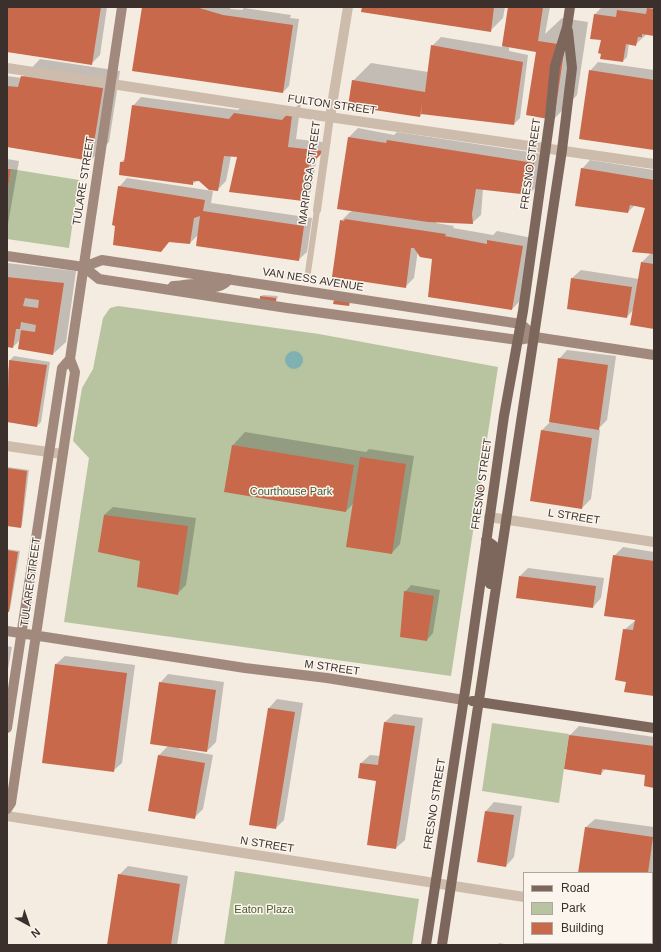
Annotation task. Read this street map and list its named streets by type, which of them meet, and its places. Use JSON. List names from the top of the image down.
{
  "streets": {
    "main road": [
      "FRESNO STREET",
      "TULARE STREET",
      "VAN NESS AVENUE",
      "M STREET"
    ],
    "street": [
      "FULTON STREET",
      "MARIPOSA STREET",
      "L STREET",
      "N STREET"
    ]
  },
  "crossings": [
    ["FULTON STREET", "FRESNO STREET"],
    ["FULTON STREET", "MARIPOSA STREET"],
    ["FULTON STREET", "TULARE STREET"],
    ["FRESNO STREET", "VAN NESS AVENUE"],
    ["FRESNO STREET", "L STREET"],
    ["FRESNO STREET", "M STREET"],
    ["FRESNO STREET", "N STREET"],
    ["TULARE STREET", "VAN NESS AVENUE"],
    ["TULARE STREET", "M STREET"]
  ],
  "parks": ["Courthouse Park", "Eaton Plaza"],
  "legend": ["Road", "Park", "Building"],
  "north": "bottom right"
}
